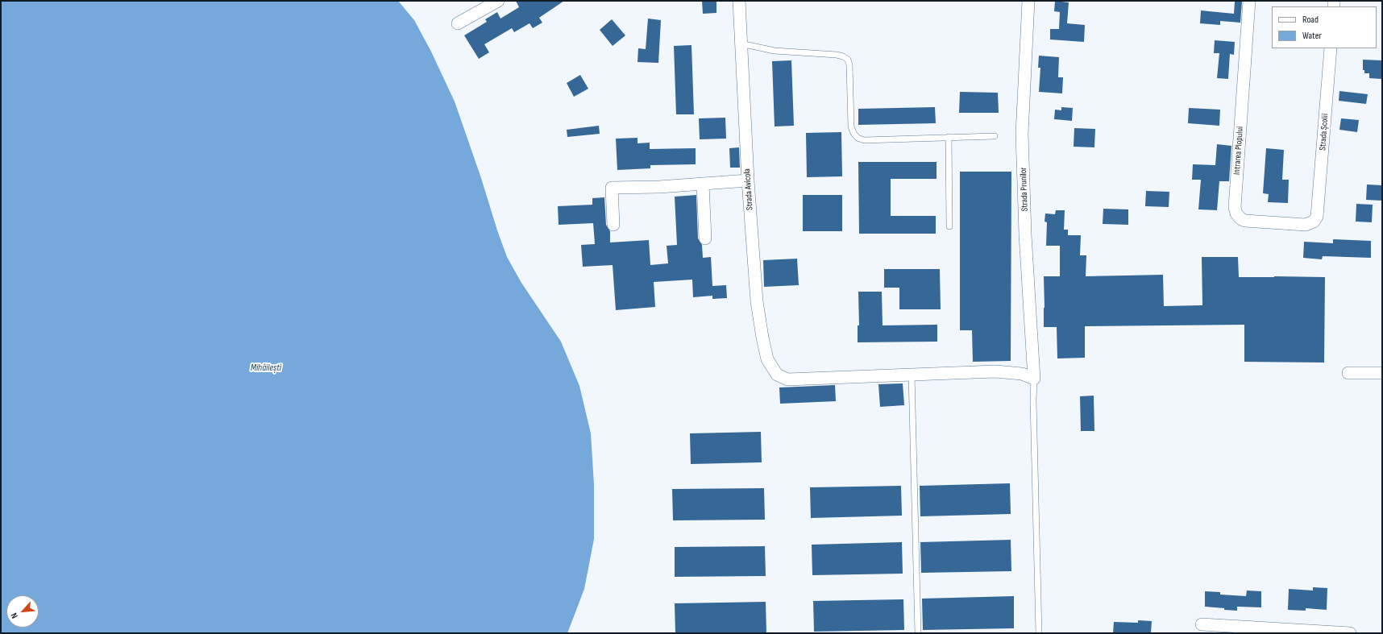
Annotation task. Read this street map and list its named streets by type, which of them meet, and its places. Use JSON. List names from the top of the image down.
{
  "streets": {
    "street": [
      "Strada Școlii",
      "Intrarea Plopului",
      "Strada Avicola",
      "Strada Prunilor"
    ]
  },
  "crossings": [
    ["Strada Școlii", "Intrarea Plopului"]
  ],
  "water": ["Mihăilești"],
  "legend": ["Road", "Water"],
  "north": "bottom left"
}
